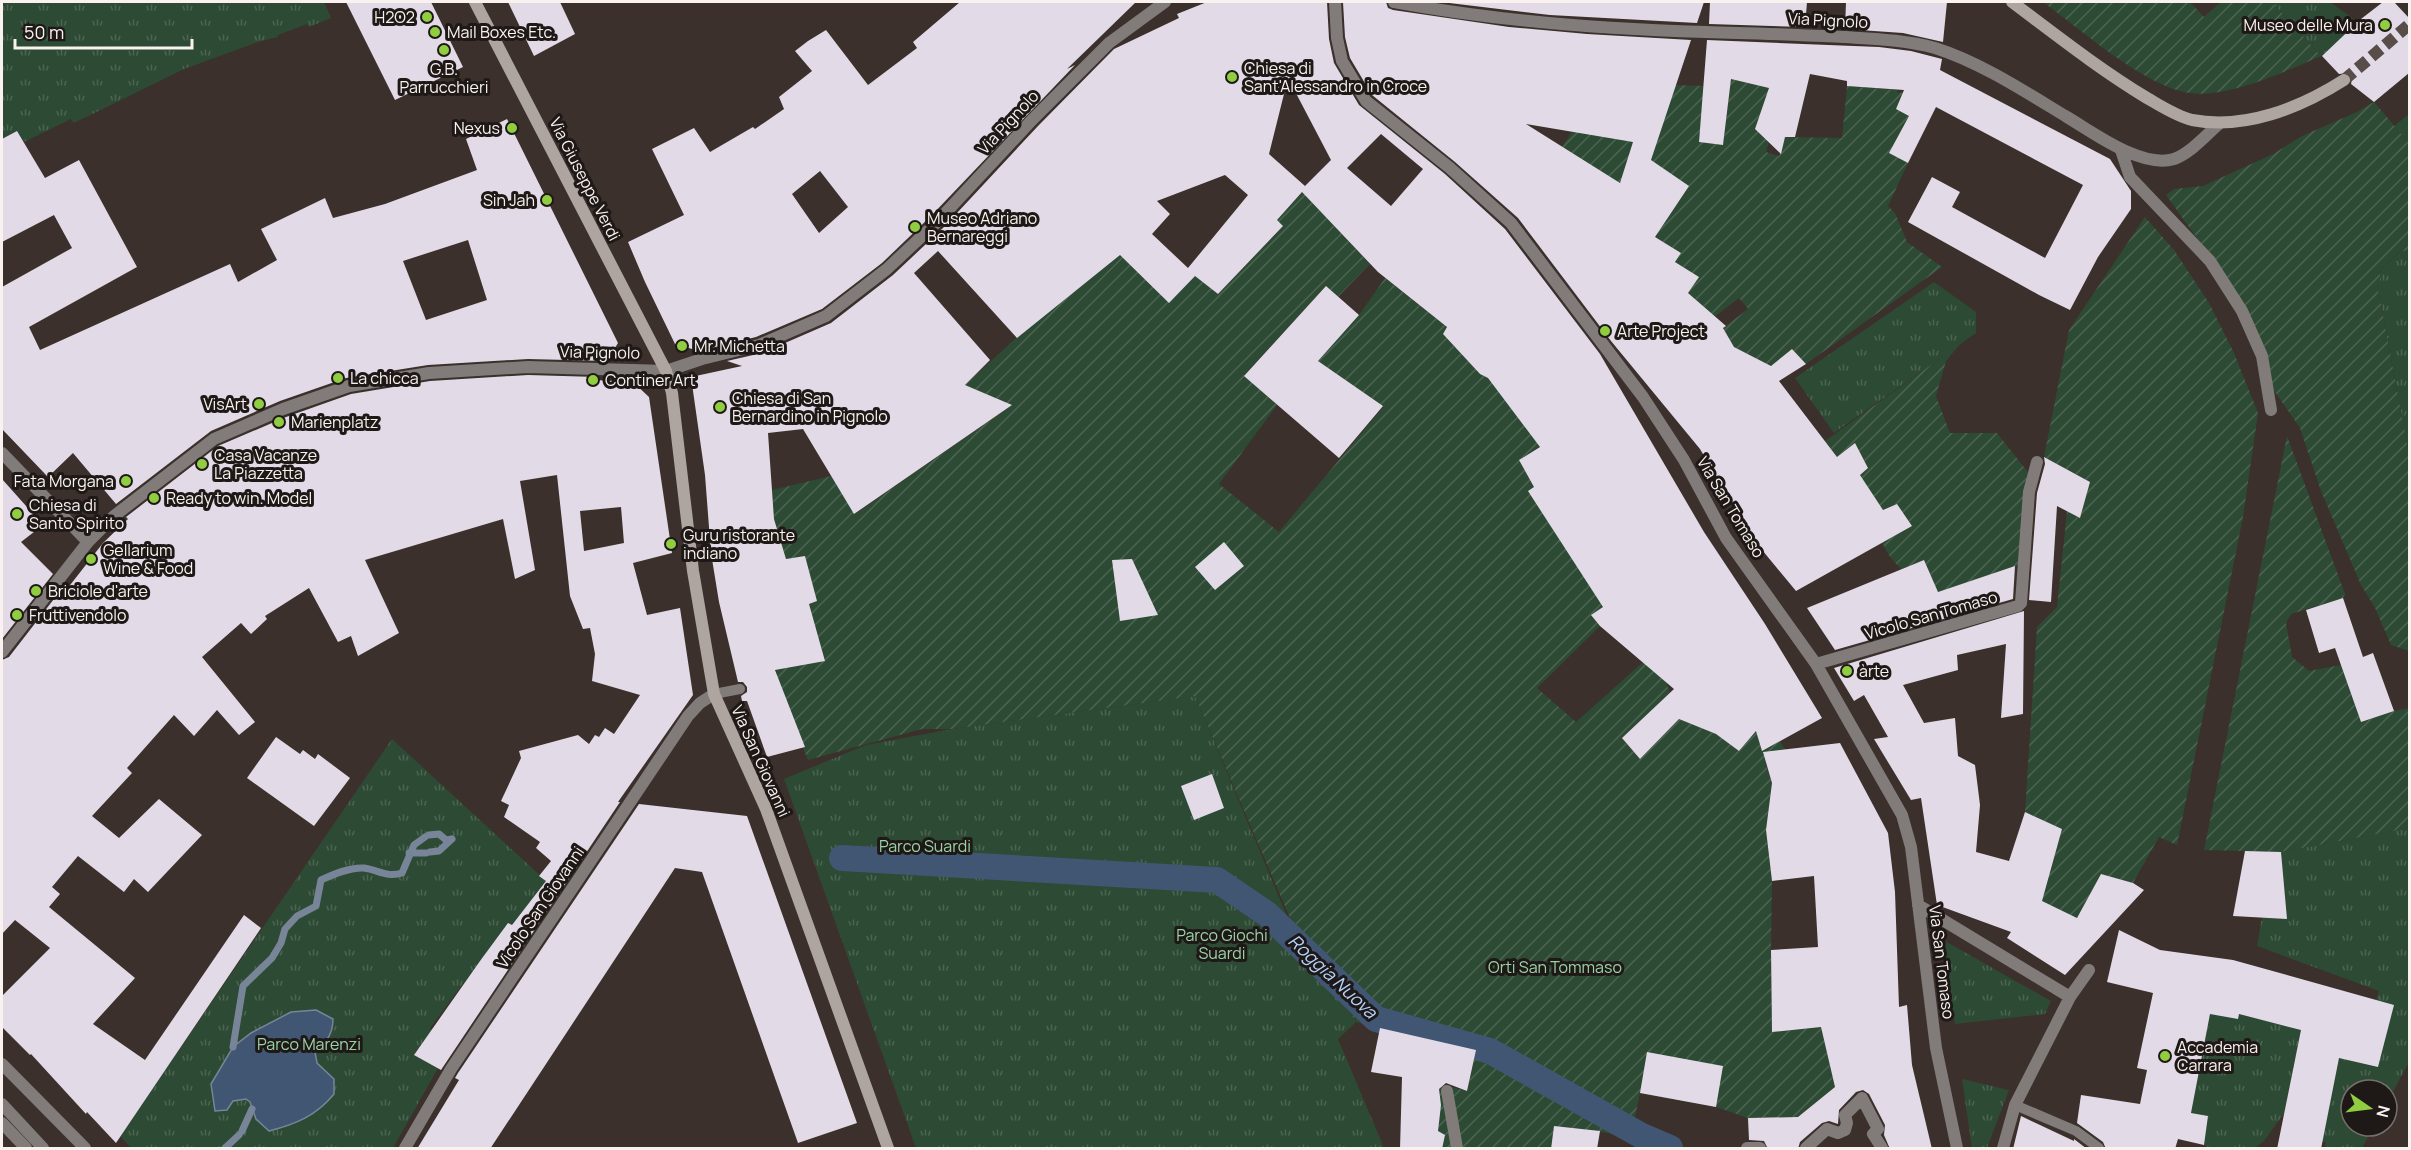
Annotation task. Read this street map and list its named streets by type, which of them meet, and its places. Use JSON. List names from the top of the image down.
{
  "streets": {
    "street": [
      "Via Pignolo",
      "Via Giuseppe Verdi",
      "Via San Tomaso",
      "Vicolo San Tomaso",
      "Via San Giovanni",
      "Vicolo San Giovanni"
    ]
  },
  "crossings": [
    ["Via Pignolo", "Via Giuseppe Verdi"],
    ["Via Pignolo", "Via San Giovanni"],
    ["Via Giuseppe Verdi", "Via San Giovanni"],
    ["Via San Tomaso", "Vicolo San Tomaso"],
    ["Via San Giovanni", "Vicolo San Giovanni"]
  ],
  "water": ["Roggia Nuova"],
  "parks": [
    "Parco Suardi",
    "Parco Giochi Suardi",
    "Orti San Tommaso",
    "Parco Marenzi"
  ],
  "places": [
    "H2O2",
    "Museo delle Mura",
    "Mail Boxes Etc.",
    "G.B. Parrucchieri",
    "Chiesa di Sant'Alessandro in Croce",
    "Nexus",
    "Sin Jah",
    "Museo Adriano Bernareggi",
    "Arte Project",
    "Mr. Michetta",
    "La chicca",
    "Continer Art",
    "VisArt",
    "Chiesa di San Bernardino in Pignolo",
    "Marienplatz",
    "Casa Vacanze La Piazzetta",
    "Fata Morgana",
    "Ready to win. Model",
    "Chiesa di Santo Spirito",
    "Guru ristorante indiano",
    "Gellarium Wine & Food",
    "Briciole d'arte",
    "Fruttivendolo",
    "àrte",
    "Accademia Carrara"
  ],
  "scale_bar": "50 m",
  "north": "right"
}
